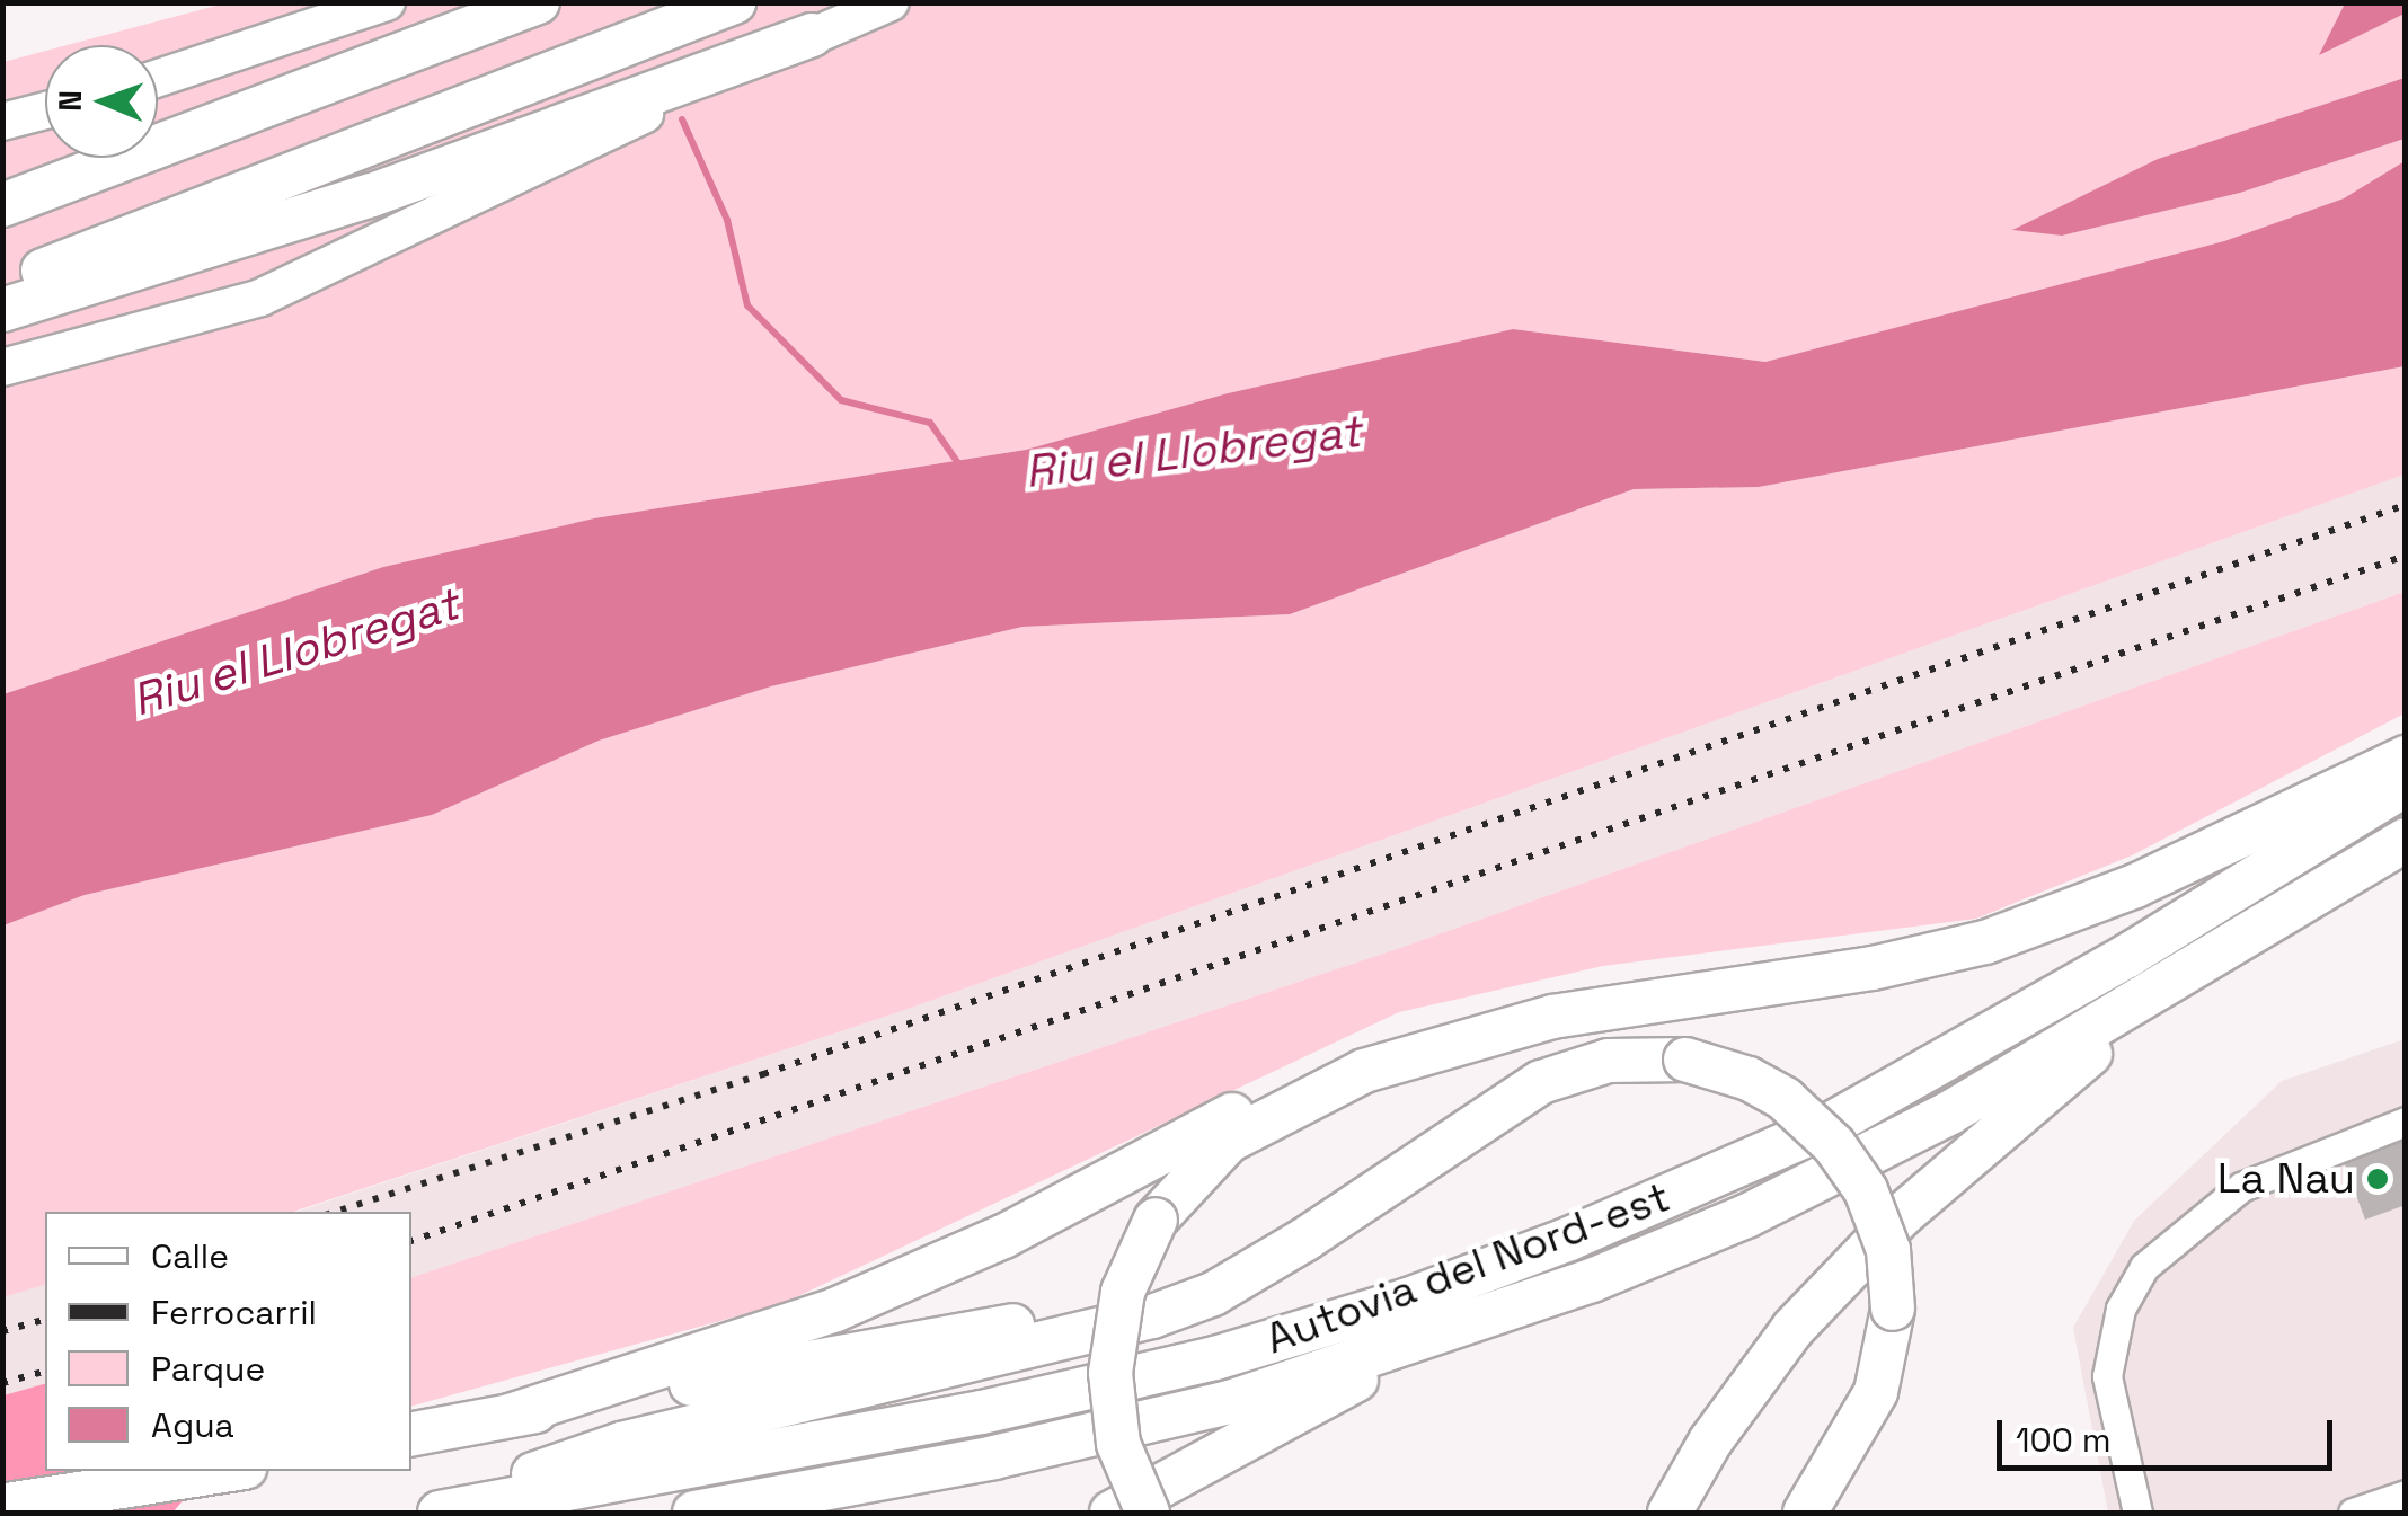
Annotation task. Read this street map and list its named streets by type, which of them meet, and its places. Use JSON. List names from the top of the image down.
{
  "streets": {
    "highway": ["Autovia del Nord-est"]
  },
  "water": ["Riu el Llobregat"],
  "places": ["La Nau"],
  "legend": [
    "Calle",
    "Ferrocarril",
    "Parque",
    "Agua"
  ],
  "scale_bar": "100 m",
  "north": "left"
}
